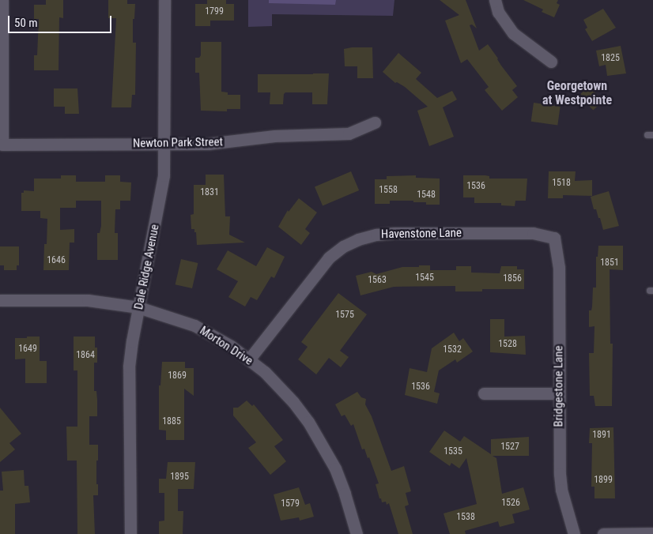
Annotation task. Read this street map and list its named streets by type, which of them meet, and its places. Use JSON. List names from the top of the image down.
{
  "streets": {
    "street": [
      "Newton Park Street",
      "Havenstone Lane",
      "Dale Ridge Avenue",
      "Morton Drive",
      "Bridgestone Lane"
    ]
  },
  "crossings": [
    ["Newton Park Street", "Dale Ridge Avenue"],
    ["Havenstone Lane", "Morton Drive"],
    ["Havenstone Lane", "Bridgestone Lane"],
    ["Dale Ridge Avenue", "Morton Drive"]
  ],
  "districts": ["Georgetown at Westpointe"],
  "house_numbers": [
    "1799",
    "1825",
    "1518",
    "1536",
    "1558",
    "1831",
    "1548",
    "1646",
    "1851",
    "1545",
    "1856",
    "1563",
    "1575",
    "1528",
    "1649",
    "1532",
    "1864",
    "1869",
    "1536",
    "1885",
    "1891",
    "1527",
    "1535",
    "1895",
    "1899",
    "1526",
    "1579",
    "1538"
  ],
  "scale_bar": "50 m"
}
